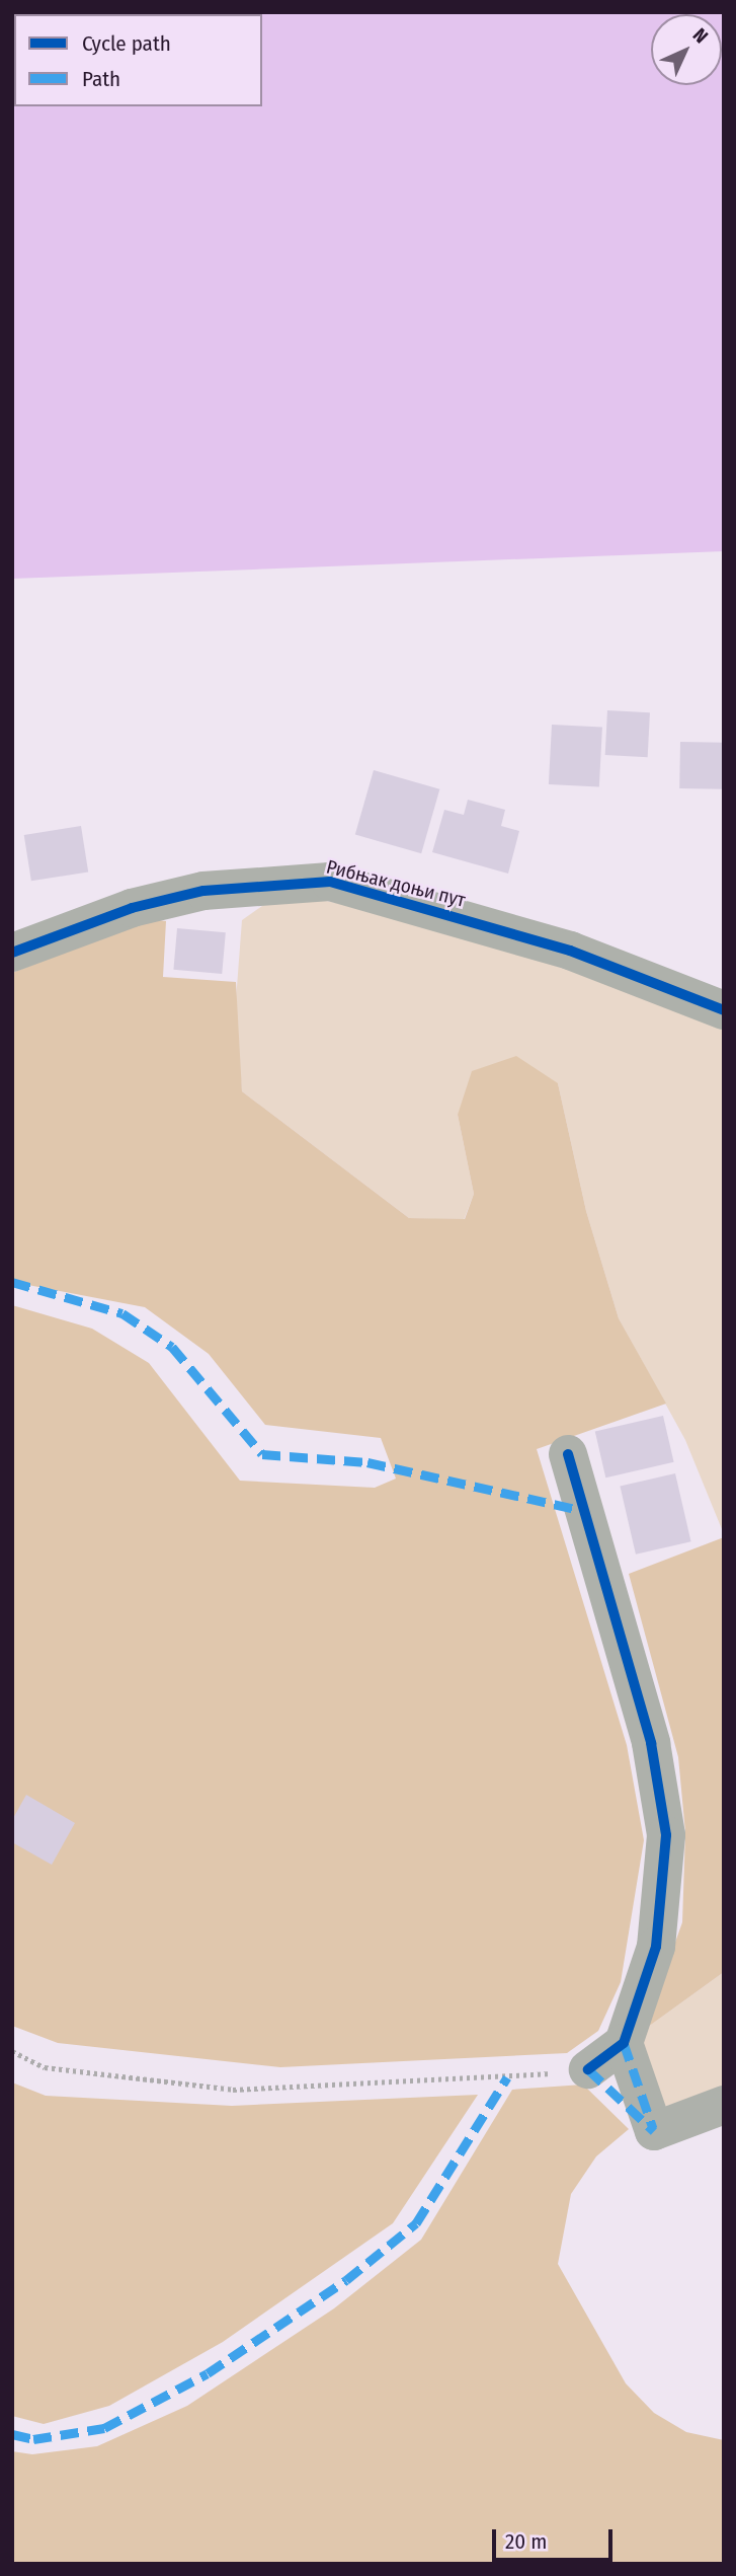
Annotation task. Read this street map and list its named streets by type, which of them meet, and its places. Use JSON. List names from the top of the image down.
{
  "streets": {
    "street": ["Рибњак доњи пут"]
  },
  "legend": ["Cycle path", "Path"],
  "scale_bar": "20 m",
  "north": "top right"
}
